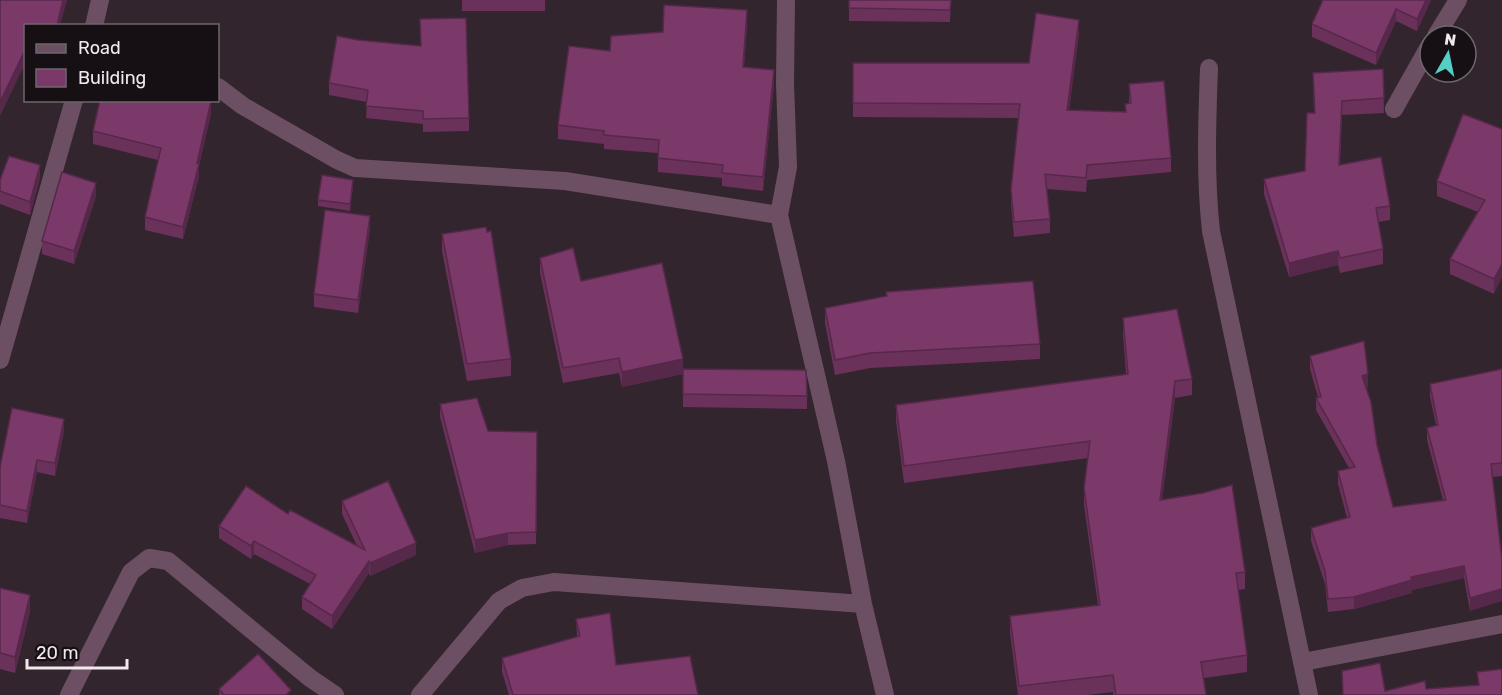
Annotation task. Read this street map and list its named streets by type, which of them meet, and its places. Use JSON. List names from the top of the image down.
{
  "legend": ["Road", "Building"],
  "scale_bar": "20 m",
  "north": "top"
}
